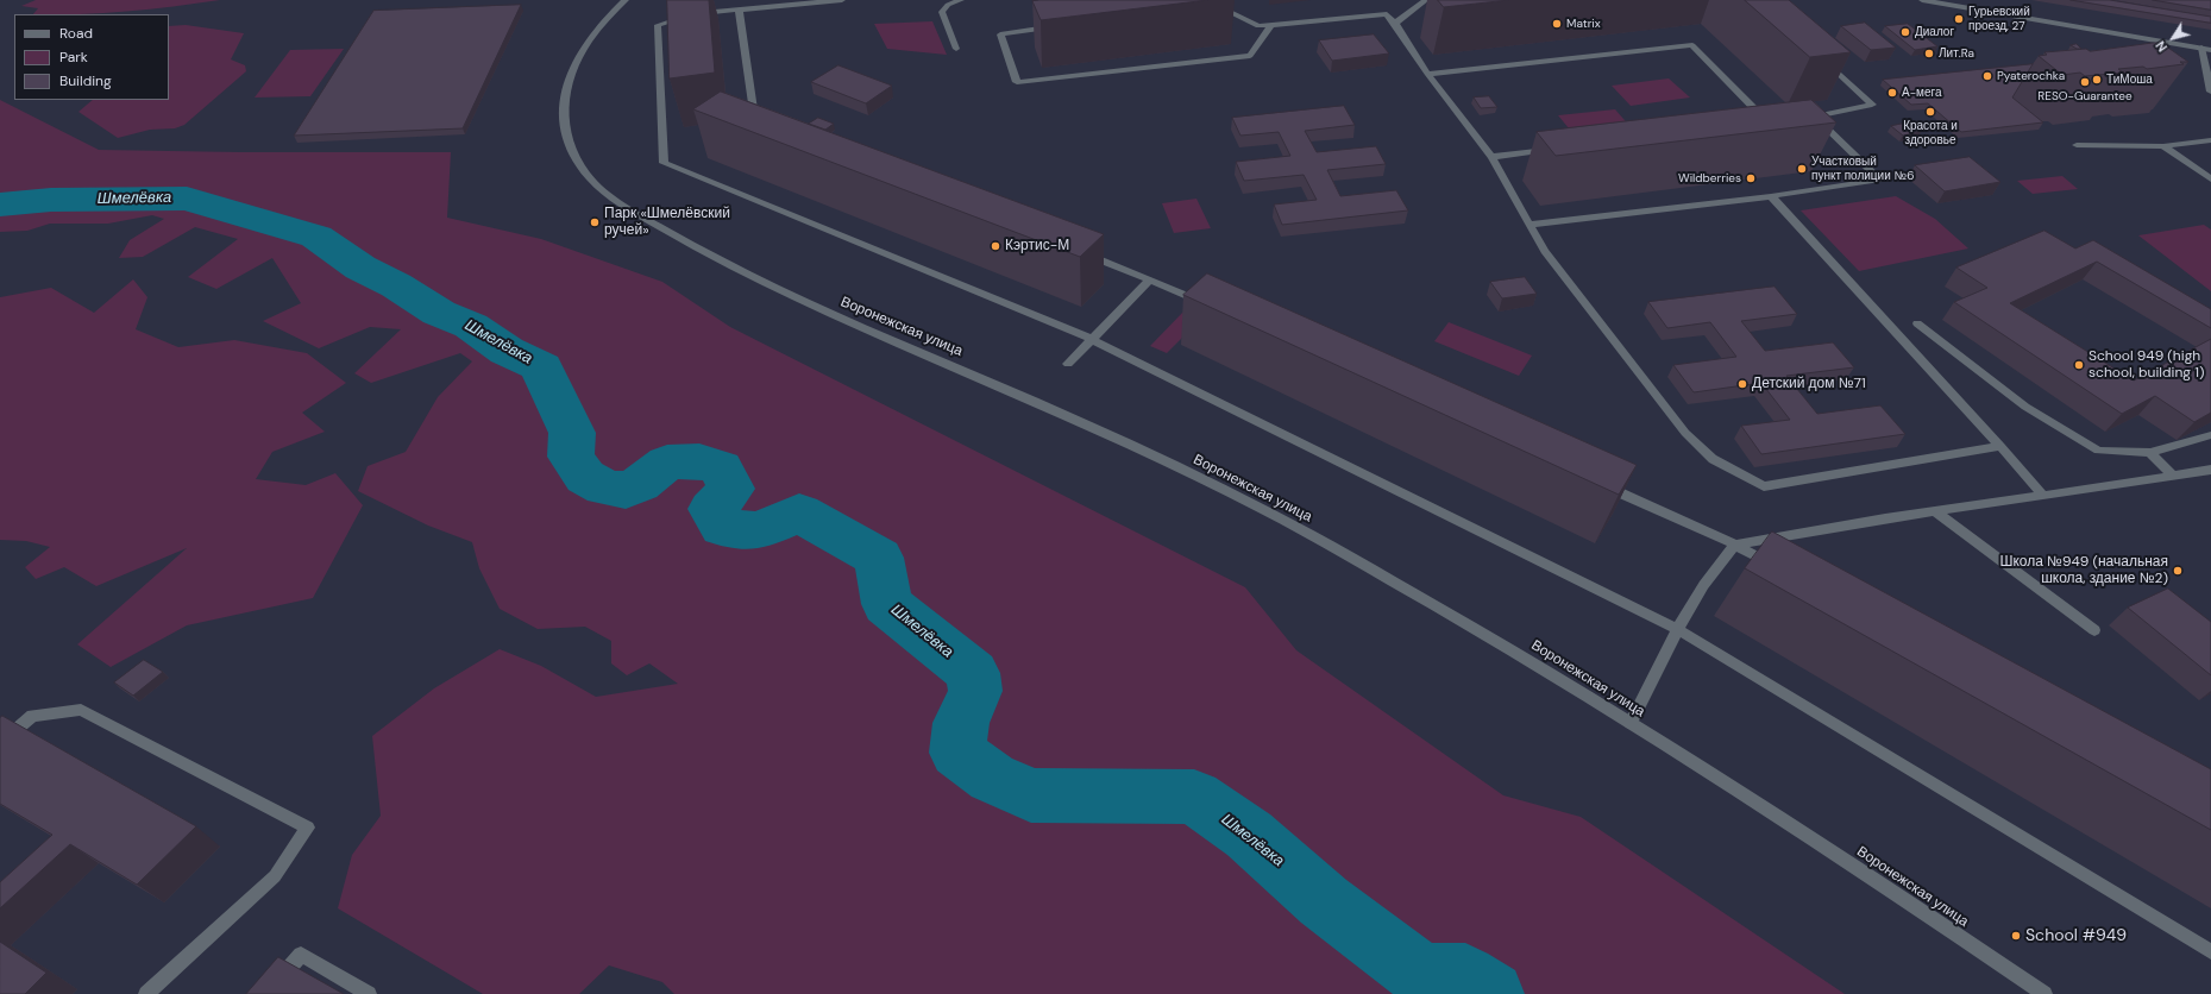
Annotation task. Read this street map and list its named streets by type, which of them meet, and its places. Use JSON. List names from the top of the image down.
{
  "streets": {
    "street": ["Воронежская улица"]
  },
  "water": ["Шмелёвка"],
  "places": [
    "Гурьевский проезд, 27",
    "Matrix",
    "Диалог",
    "Лит.Ra",
    "Pyaterochka",
    "ТиМоша",
    "RESO-Guarantee",
    "А-мега",
    "Красота и здоровье",
    "Участковый пункт полиции №6",
    "Wildberries",
    "Парк «Шмелёвский ручей»",
    "Кэртис-М",
    "School 949 (high school, building 1)",
    "Детский дом №71",
    "Школа №949 (начальная школа, здание №2)",
    "School #949"
  ],
  "legend": ["Road", "Park", "Building"],
  "north": "bottom left"
}
